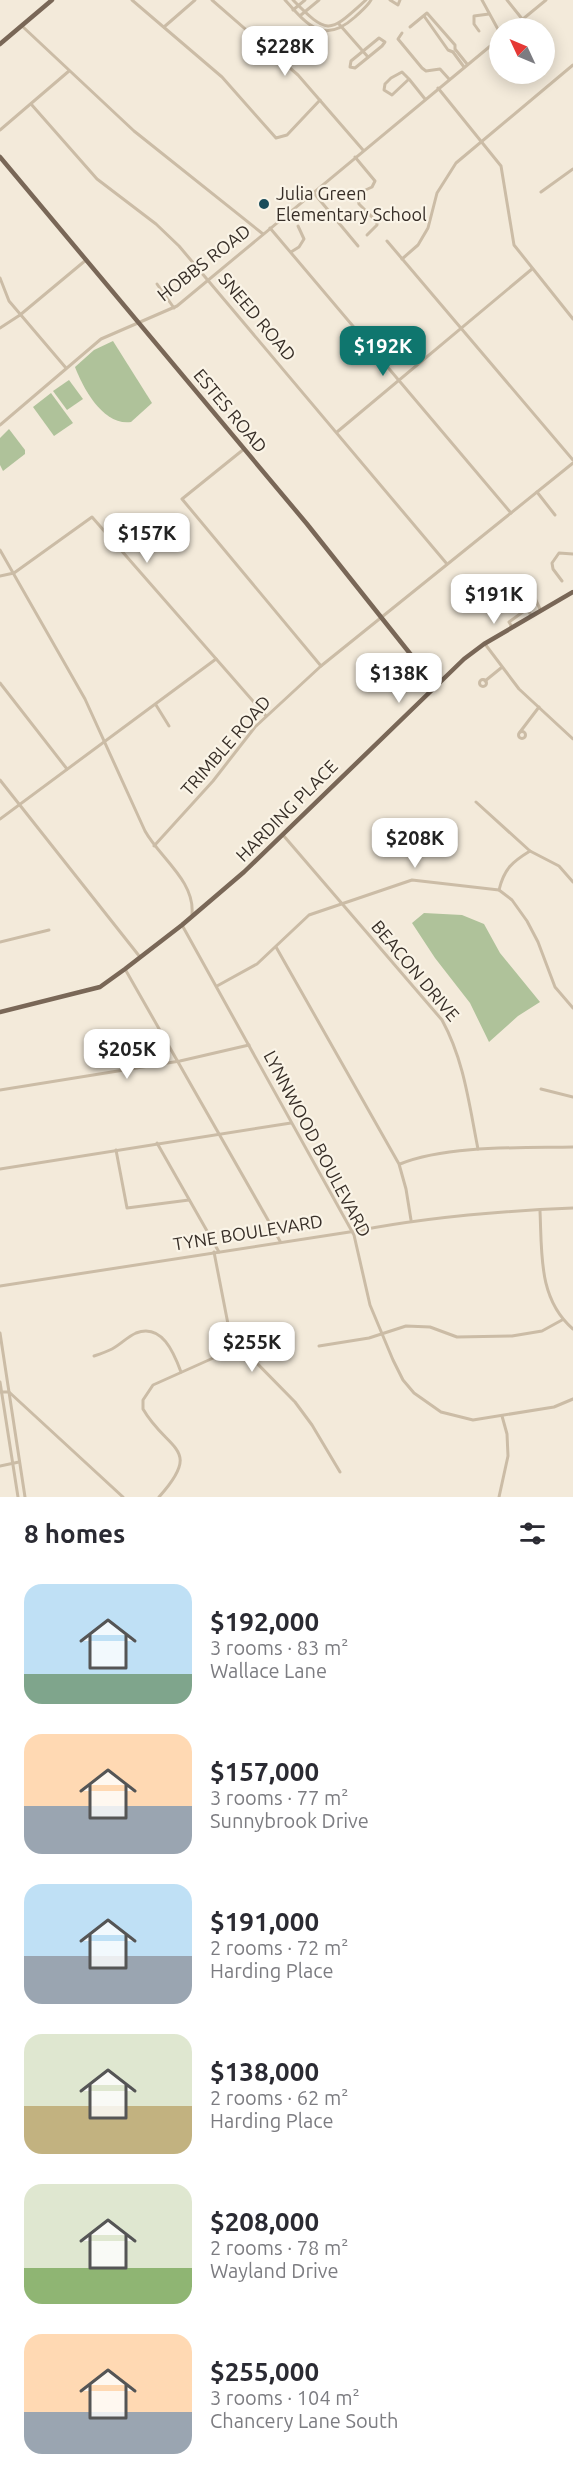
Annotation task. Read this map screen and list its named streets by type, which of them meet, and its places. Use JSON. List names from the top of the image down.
{
  "streets": {
    "main road": ["ESTES ROAD", "HARDING PLACE"],
    "street": [
      "HOBBS ROAD",
      "SNEED ROAD",
      "TRIMBLE ROAD",
      "BEACON DRIVE",
      "LYNNWOOD BOULEVARD",
      "TYNE BOULEVARD"
    ]
  },
  "crossings": [
    ["HOBBS ROAD", "SNEED ROAD"],
    ["HOBBS ROAD", "ESTES ROAD"],
    ["SNEED ROAD", "TRIMBLE ROAD"],
    ["ESTES ROAD", "TRIMBLE ROAD"],
    ["ESTES ROAD", "HARDING PLACE"],
    ["HARDING PLACE", "BEACON DRIVE"],
    ["HARDING PLACE", "LYNNWOOD BOULEVARD"],
    ["LYNNWOOD BOULEVARD", "TYNE BOULEVARD"]
  ],
  "places": ["Julia Green Elementary School"],
  "north": "top left",
  "page": {
    "price": [
      "$228K",
      "$192K",
      "$157K",
      "$191K",
      "$138K",
      "$208K",
      "$205K",
      "$255K"
    ],
    "heading": "8 homes",
    "list": [
      {
        "name": "$192,000",
        "note": "3 rooms · 83 m² · Wallace Lane"
      },
      {
        "name": "$157,000",
        "note": "3 rooms · 77 m² · Sunnybrook Drive"
      },
      {
        "name": "$191,000",
        "note": "2 rooms · 72 m² · Harding Place"
      },
      {
        "name": "$138,000",
        "note": "2 rooms · 62 m² · Harding Place"
      },
      {
        "name": "$208,000",
        "note": "2 rooms · 78 m² · Wayland Drive"
      },
      {
        "name": "$255,000",
        "note": "3 rooms · 104 m² · Chancery Lane South"
      }
    ]
  }
}
